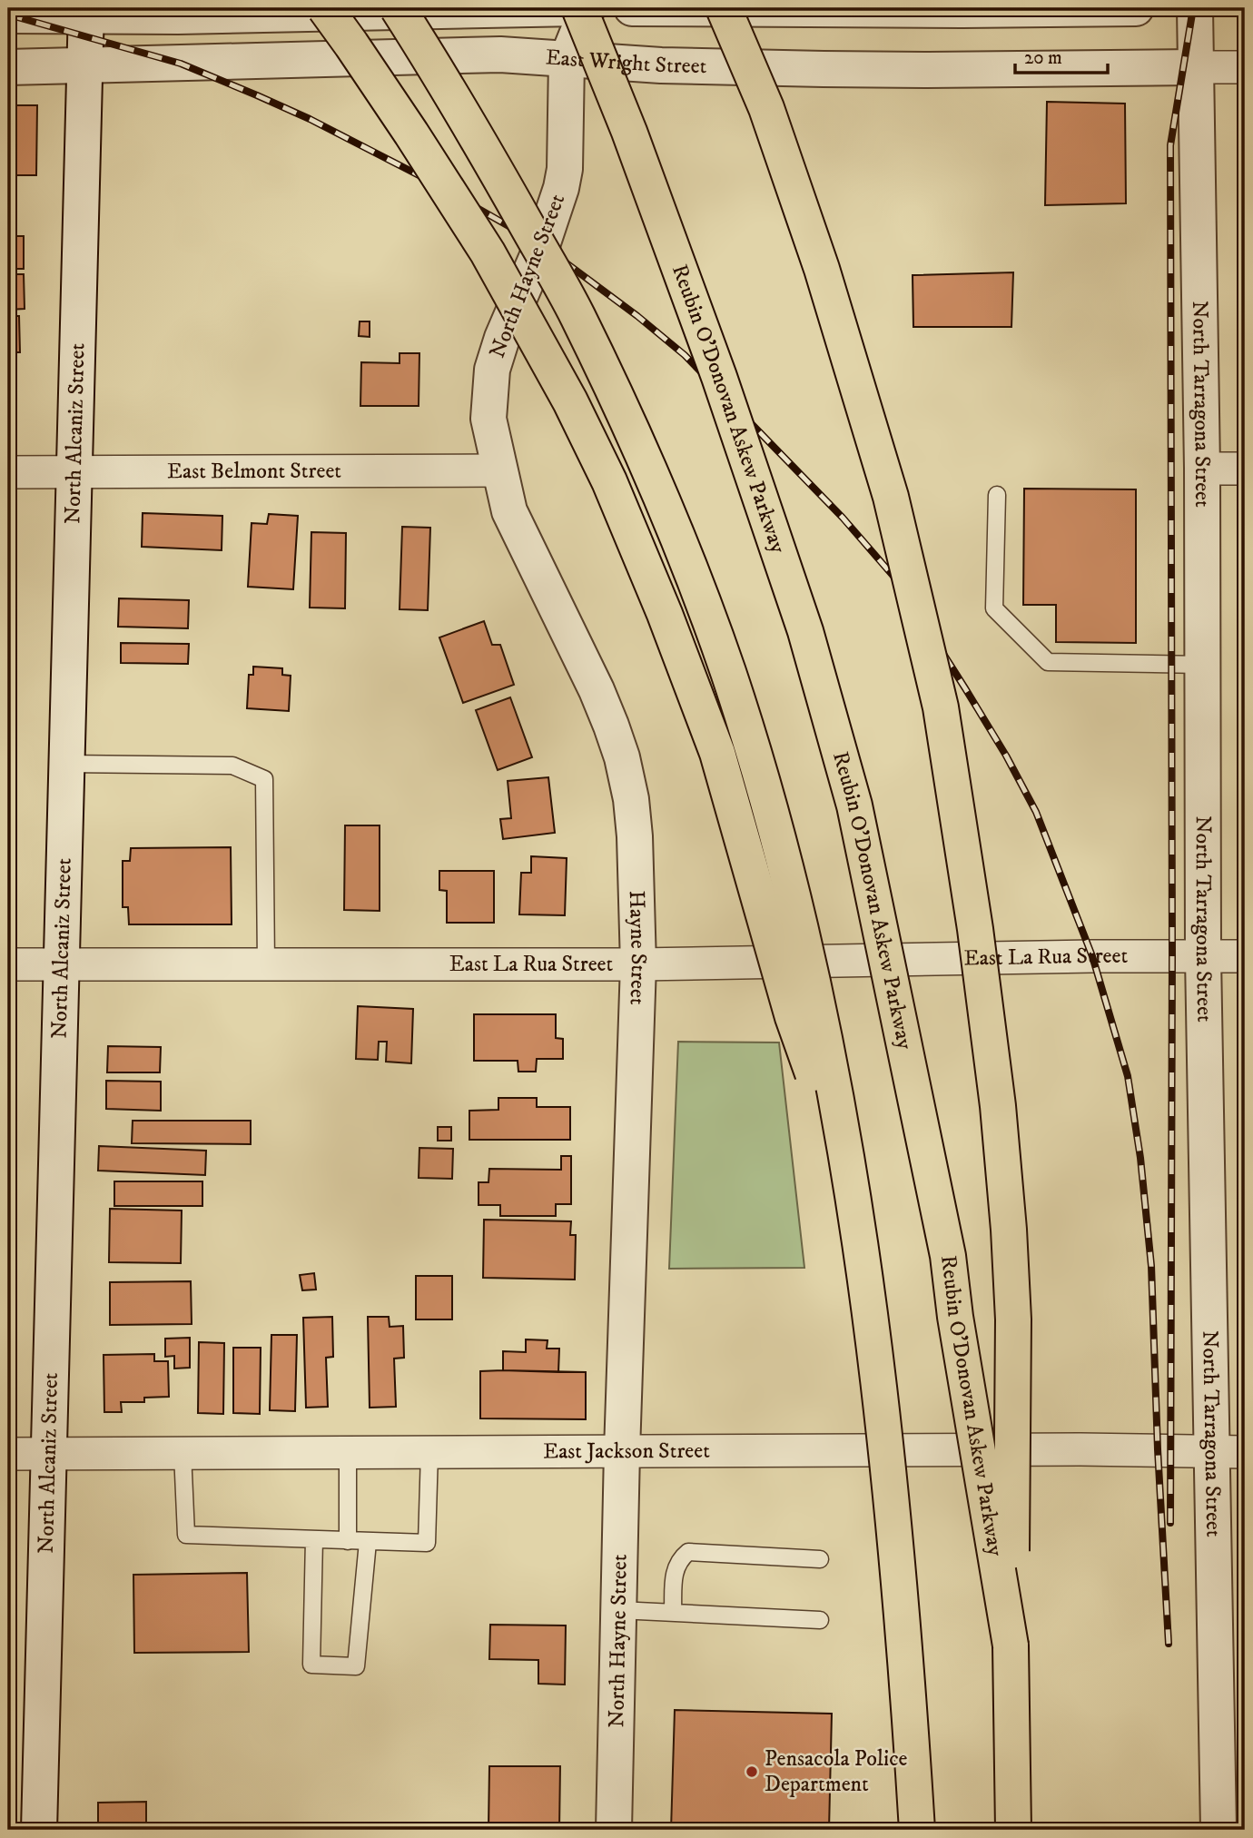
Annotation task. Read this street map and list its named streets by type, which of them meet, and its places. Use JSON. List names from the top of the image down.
{
  "streets": {
    "highway": ["Reubin O'Donovan Askew Parkway"],
    "street": [
      "East Wright Street",
      "North Hayne Street",
      "North Tarragona Street",
      "North Alcaniz Street",
      "East Belmont Street",
      "Hayne Street",
      "East La Rua Street",
      "East Jackson Street"
    ]
  },
  "crossings": [
    ["East Wright Street", "North Hayne Street"],
    ["East Wright Street", "North Tarragona Street"],
    ["East Wright Street", "North Alcaniz Street"],
    ["North Hayne Street", "East Belmont Street"],
    ["North Hayne Street", "Hayne Street"],
    ["North Hayne Street", "East Jackson Street"],
    ["North Tarragona Street", "East La Rua Street"],
    ["North Tarragona Street", "East Jackson Street"],
    ["North Alcaniz Street", "East Belmont Street"],
    ["North Alcaniz Street", "East La Rua Street"],
    ["North Alcaniz Street", "East Jackson Street"],
    ["East Belmont Street", "Hayne Street"],
    ["Hayne Street", "East La Rua Street"],
    ["Hayne Street", "East Jackson Street"]
  ],
  "places": ["Pensacola Police Department"],
  "scale_bar": "20 m"
}
